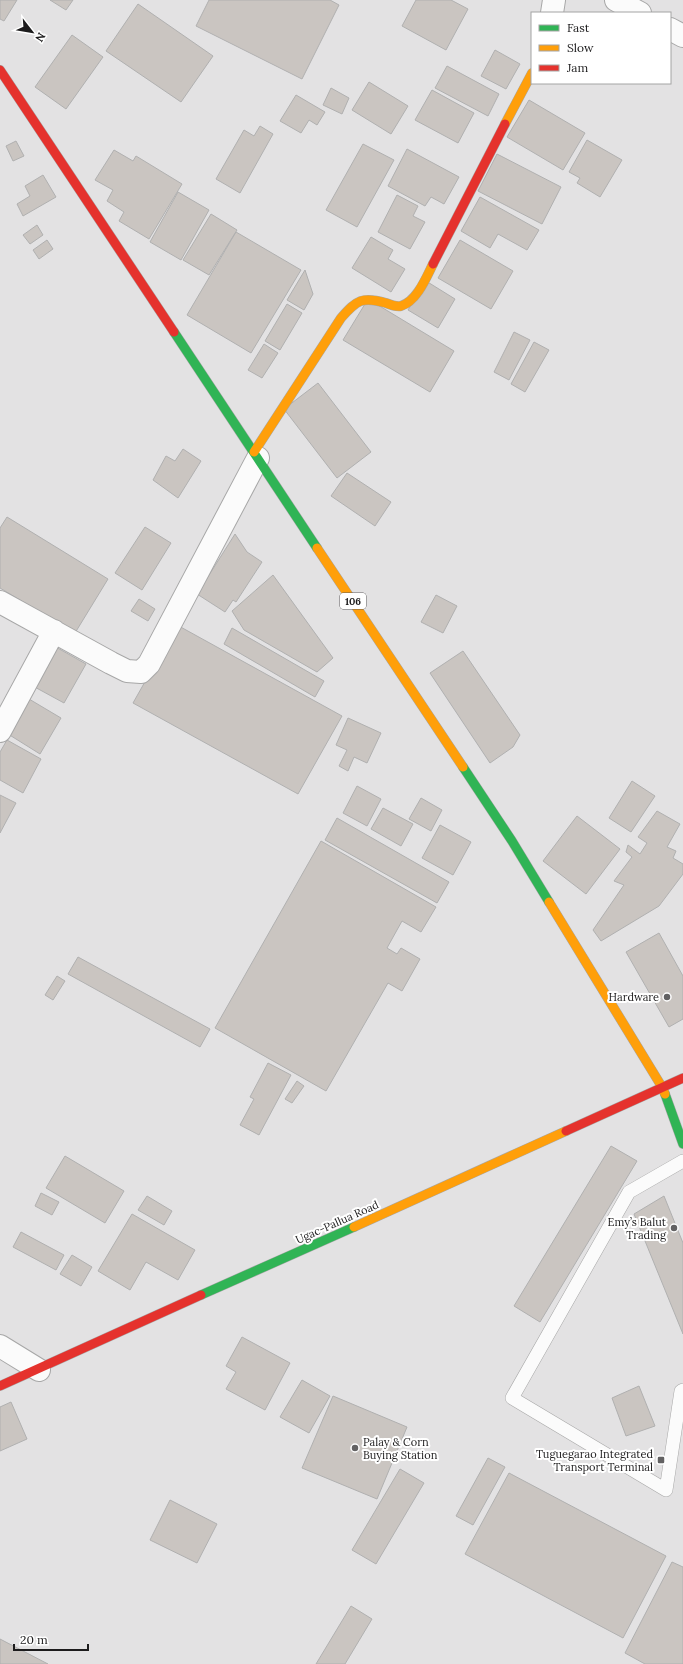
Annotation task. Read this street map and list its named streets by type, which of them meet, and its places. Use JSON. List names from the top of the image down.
{
  "streets": {
    "main road": ["106", "Ugac-Pallua Road"]
  },
  "crossings": [
    ["106", "Ugac-Pallua Road"]
  ],
  "places": {
    "other": ["Hardware", "Emy’s Balut Trading", "Palay & Corn Buying Station"],
    "transit": ["Tuguegarao Integrated Transport Terminal"]
  },
  "legend": ["Fast", "Slow", "Jam"],
  "scale_bar": "20 m",
  "north": "bottom right"
}
